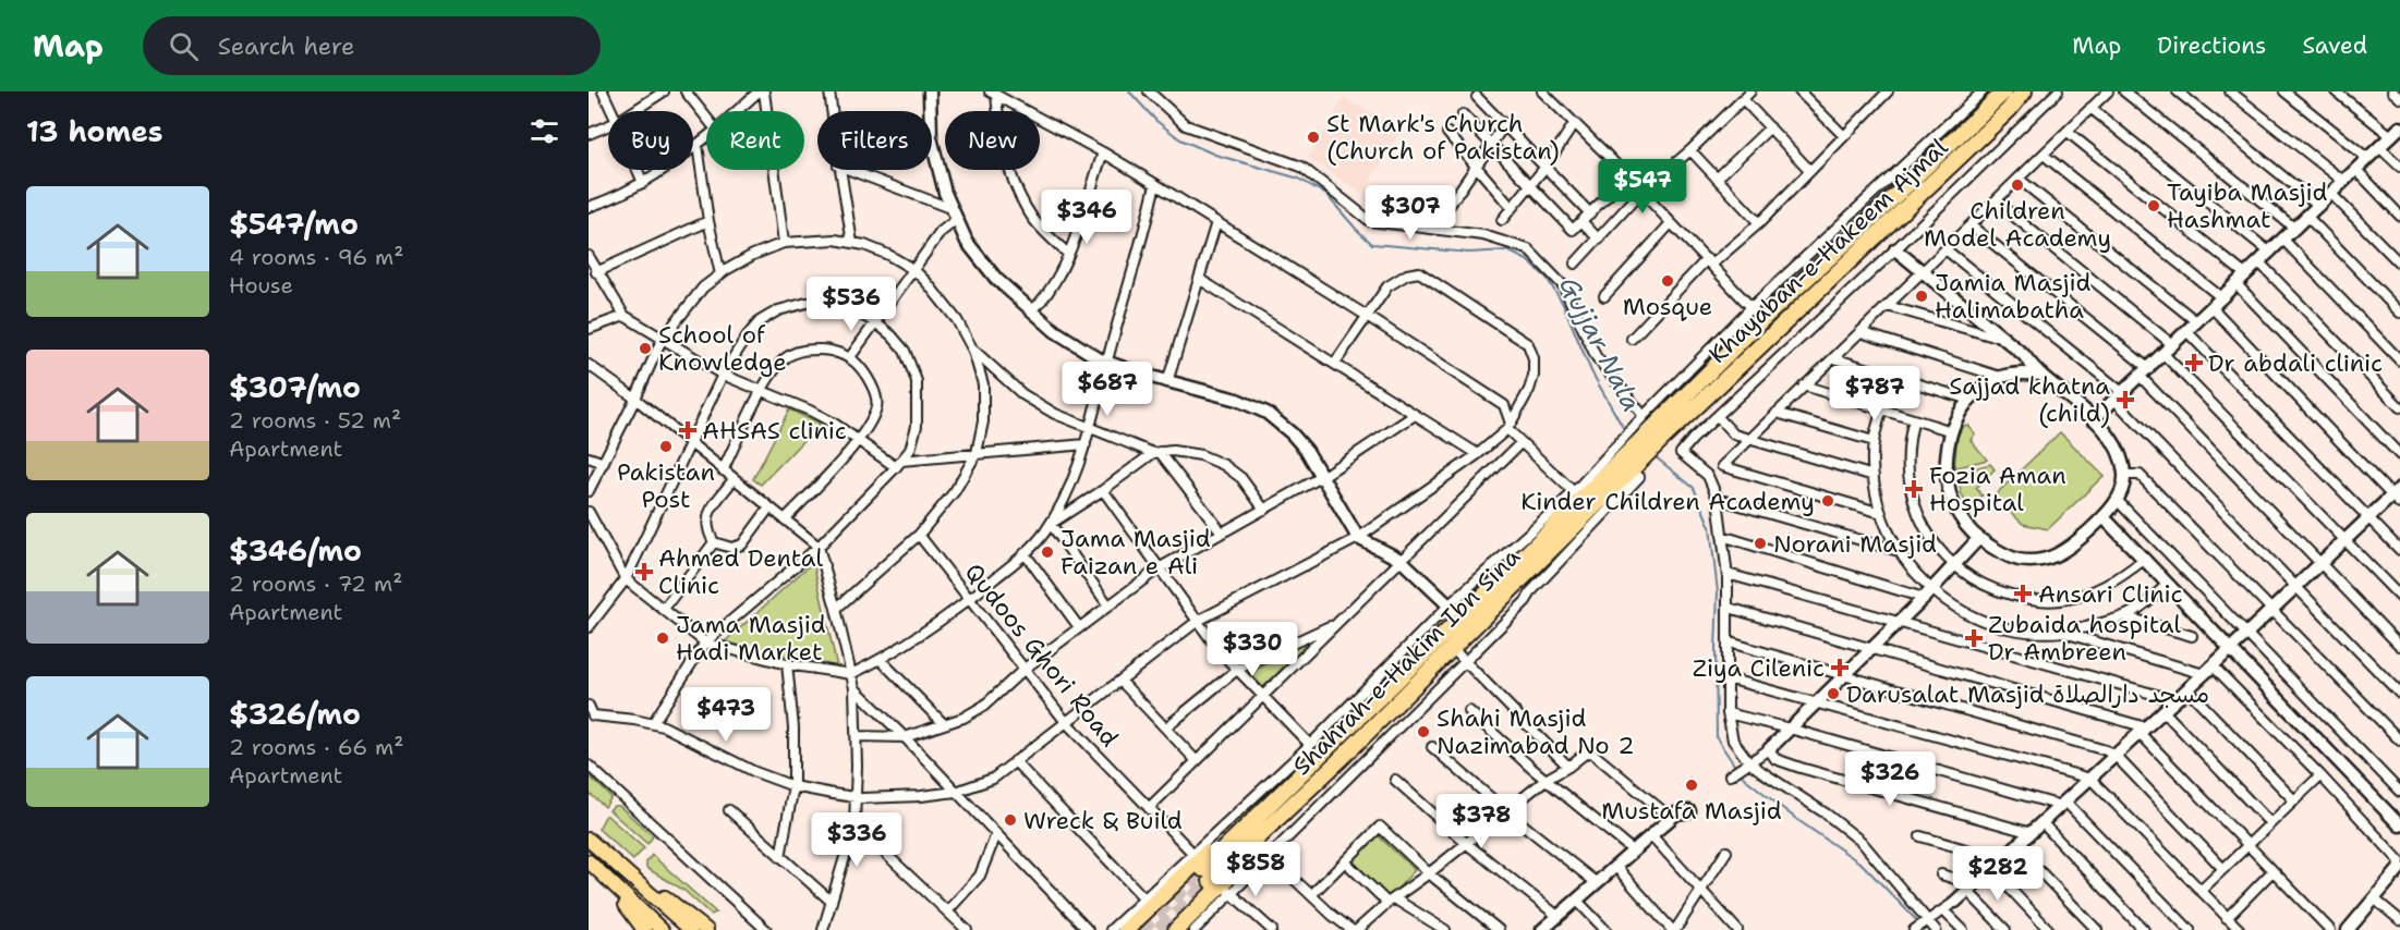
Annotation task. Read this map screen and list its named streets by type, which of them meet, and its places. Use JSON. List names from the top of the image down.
{
  "streets": {
    "highway": ["Khayaban-e-Hakeem Ajmal", "Shahrah-e-Hakim Ibn Sina"],
    "street": ["Qudoos Ghori Road"]
  },
  "water": ["Gujjar Nala"],
  "places": {
    "other": [
      "St Mark's Church (Church of Pakistan)",
      "Children Model Academy",
      "Tayiba Masjid Hashmat",
      "Mosque",
      "Jamia Masjid Halimabatha",
      "School of Knowledge",
      "Pakistan Post",
      "Kinder Children Academy",
      "Norani Masjid",
      "Jama Masjid Faizan e Ali",
      "Jama Masjid Hadi Market",
      "Darusalat Masjid مسجد دارالصلاة",
      "Shahi Masjid Nazimabad No 2",
      "Mustafa Masjid",
      "Wreck & Build"
    ],
    "health": [
      "Dr abdali clinic",
      "Sajjad khatna (child)",
      "AHSAS clinic",
      "Fozia Aman Hospital",
      "Ahmed Dental Clinic",
      "Ansari Clinic",
      "Zubaida hospital Dr Ambreen",
      "Ziya Cilenic"
    ]
  },
  "page": {
    "header": "Map",
    "search": "Search here",
    "nav": ["Map", "Directions", "Saved"],
    "heading": "13 homes",
    "chip": [
      "Buy",
      "Rent",
      "Filters",
      "New"
    ],
    "price": [
      "$547",
      "$307",
      "$346",
      "$536",
      "$687",
      "$787",
      "$330",
      "$473",
      "$326",
      "$378",
      "$336",
      "$858",
      "$282"
    ],
    "list": [
      {
        "name": "$547/mo",
        "note": "4 rooms · 96 m² · House"
      },
      {
        "name": "$307/mo",
        "note": "2 rooms · 52 m² · Apartment"
      },
      {
        "name": "$346/mo",
        "note": "2 rooms · 72 m² · Apartment"
      },
      {
        "name": "$326/mo",
        "note": "2 rooms · 66 m² · Apartment"
      }
    ]
  }
}
